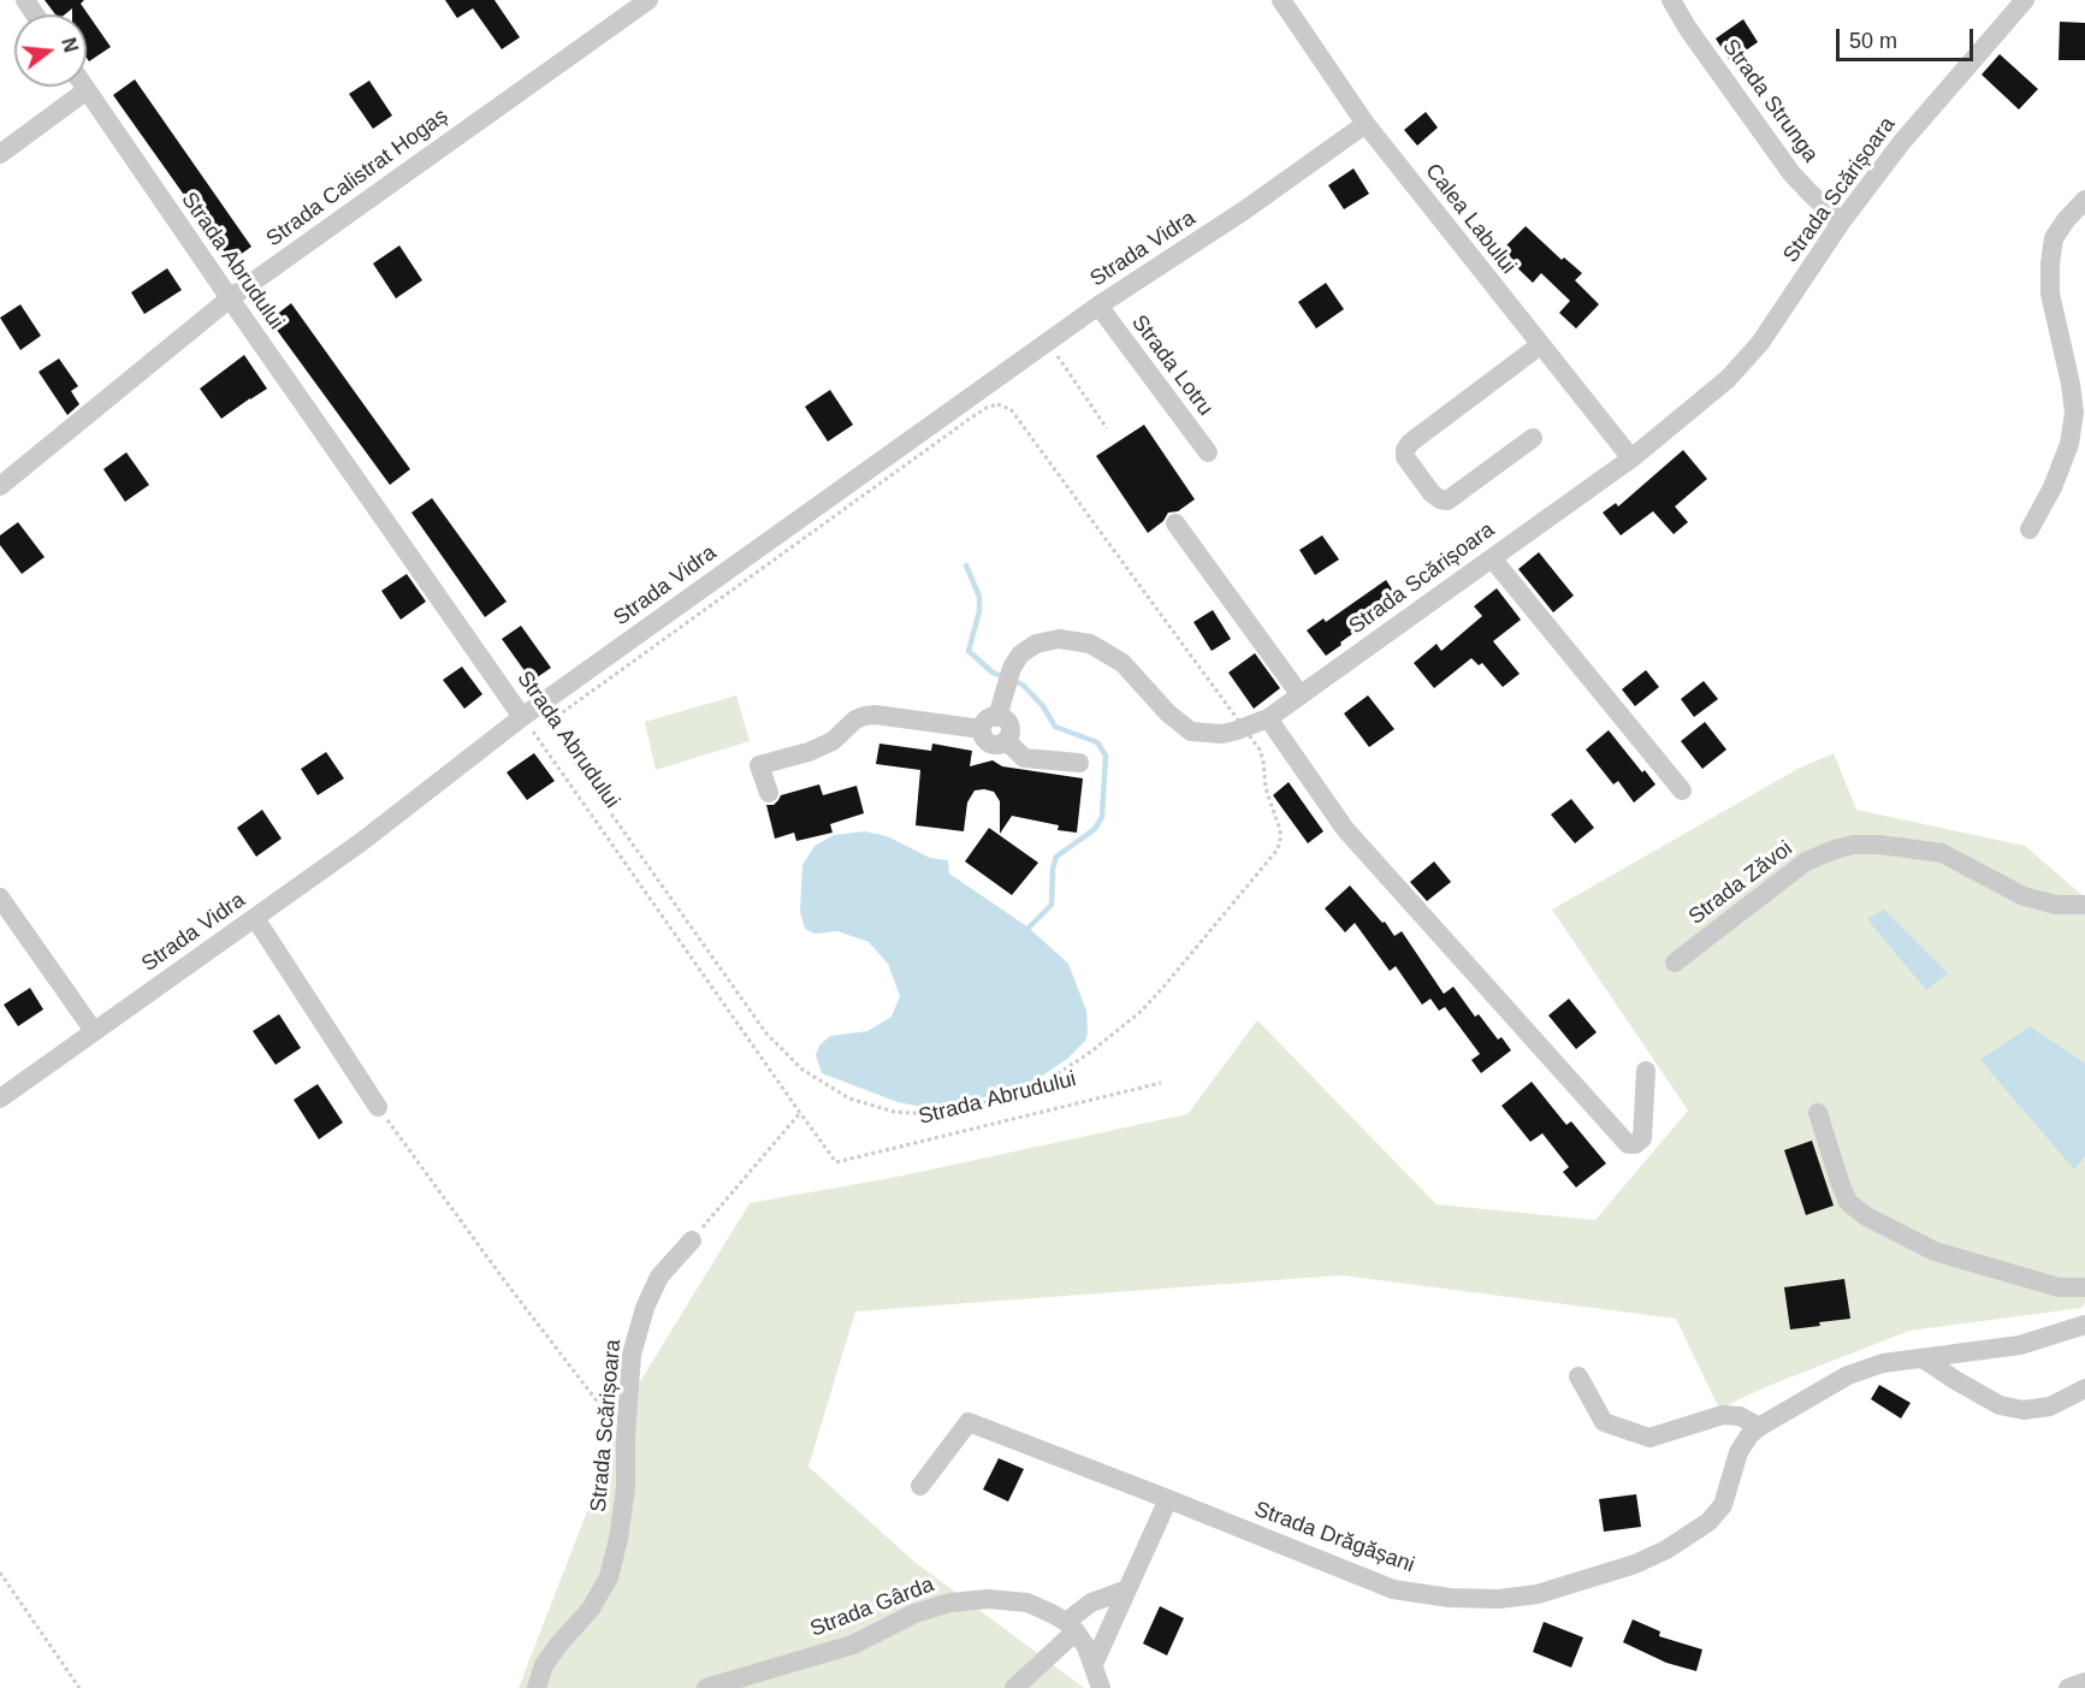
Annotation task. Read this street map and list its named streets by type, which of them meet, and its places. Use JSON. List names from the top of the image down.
{
  "streets": {
    "street": [
      "Strada Strunga",
      "Strada Calistrat Hogaș",
      "Strada Scărișoara",
      "Calea Labului",
      "Strada Vidra",
      "Strada Abrudului",
      "Strada Lotru",
      "Strada Zăvoi",
      "Strada Drăgășani",
      "Strada Gârda"
    ]
  },
  "crossings": [
    ["Strada Strunga", "Strada Scărișoara"],
    ["Strada Calistrat Hogaș", "Strada Abrudului"],
    ["Strada Scărișoara", "Calea Labului"],
    ["Calea Labului", "Strada Vidra"],
    ["Strada Vidra", "Strada Abrudului"],
    ["Strada Vidra", "Strada Lotru"]
  ],
  "scale_bar": "50 m",
  "north": "right"
}
